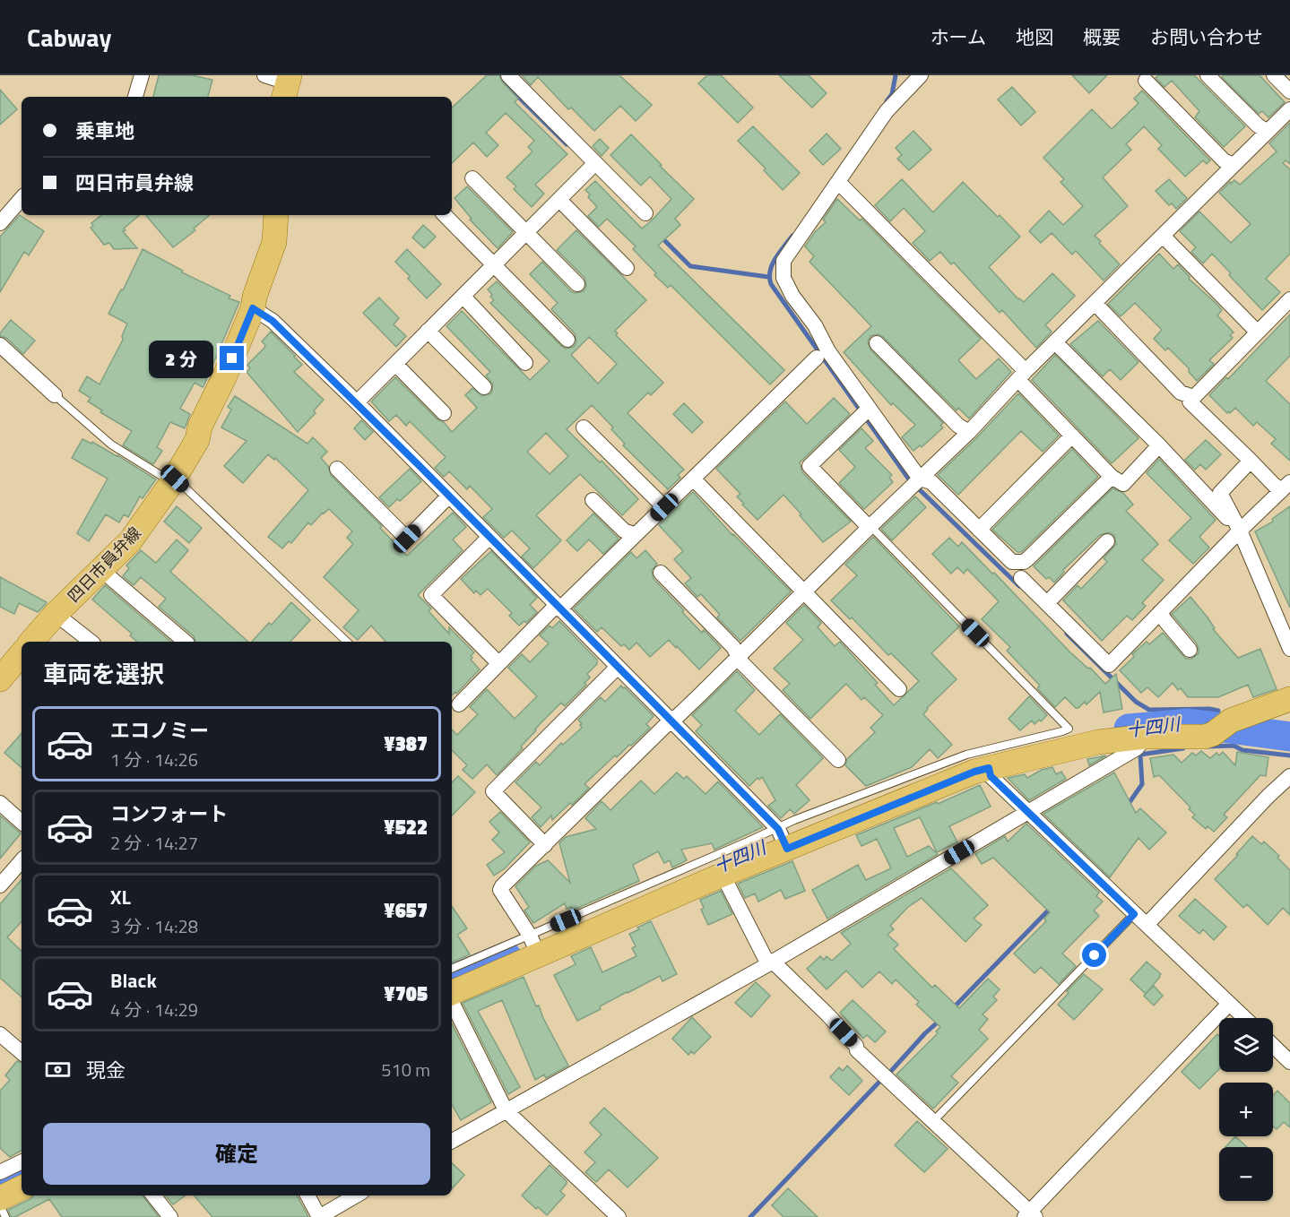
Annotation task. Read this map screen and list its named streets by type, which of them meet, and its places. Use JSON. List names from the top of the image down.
{
  "streets": {
    "main road": ["四日市員弁線"]
  },
  "water": ["十四川"],
  "page": {
    "header": "Cabway",
    "nav": [
      "ホーム",
      "地図",
      "概要",
      "お問い合わせ"
    ],
    "banner": ["乗車地", "四日市員弁線"],
    "bubble": "2 分",
    "heading": "車両を選択",
    "list": [
      {
        "name": "エコノミー",
        "note": "1 分 · 14:26",
        "value": "¥387"
      },
      {
        "name": "コンフォート",
        "note": "2 分 · 14:27",
        "value": "¥522"
      },
      {
        "name": "XL",
        "note": "3 分 · 14:28",
        "value": "¥657"
      },
      {
        "name": "Black",
        "note": "4 分 · 14:29",
        "value": "¥705"
      }
    ],
    "map_buttons": ["+", "−"],
    "pay": ["現金", "510 m"],
    "buttons": "確定"
  }
}
